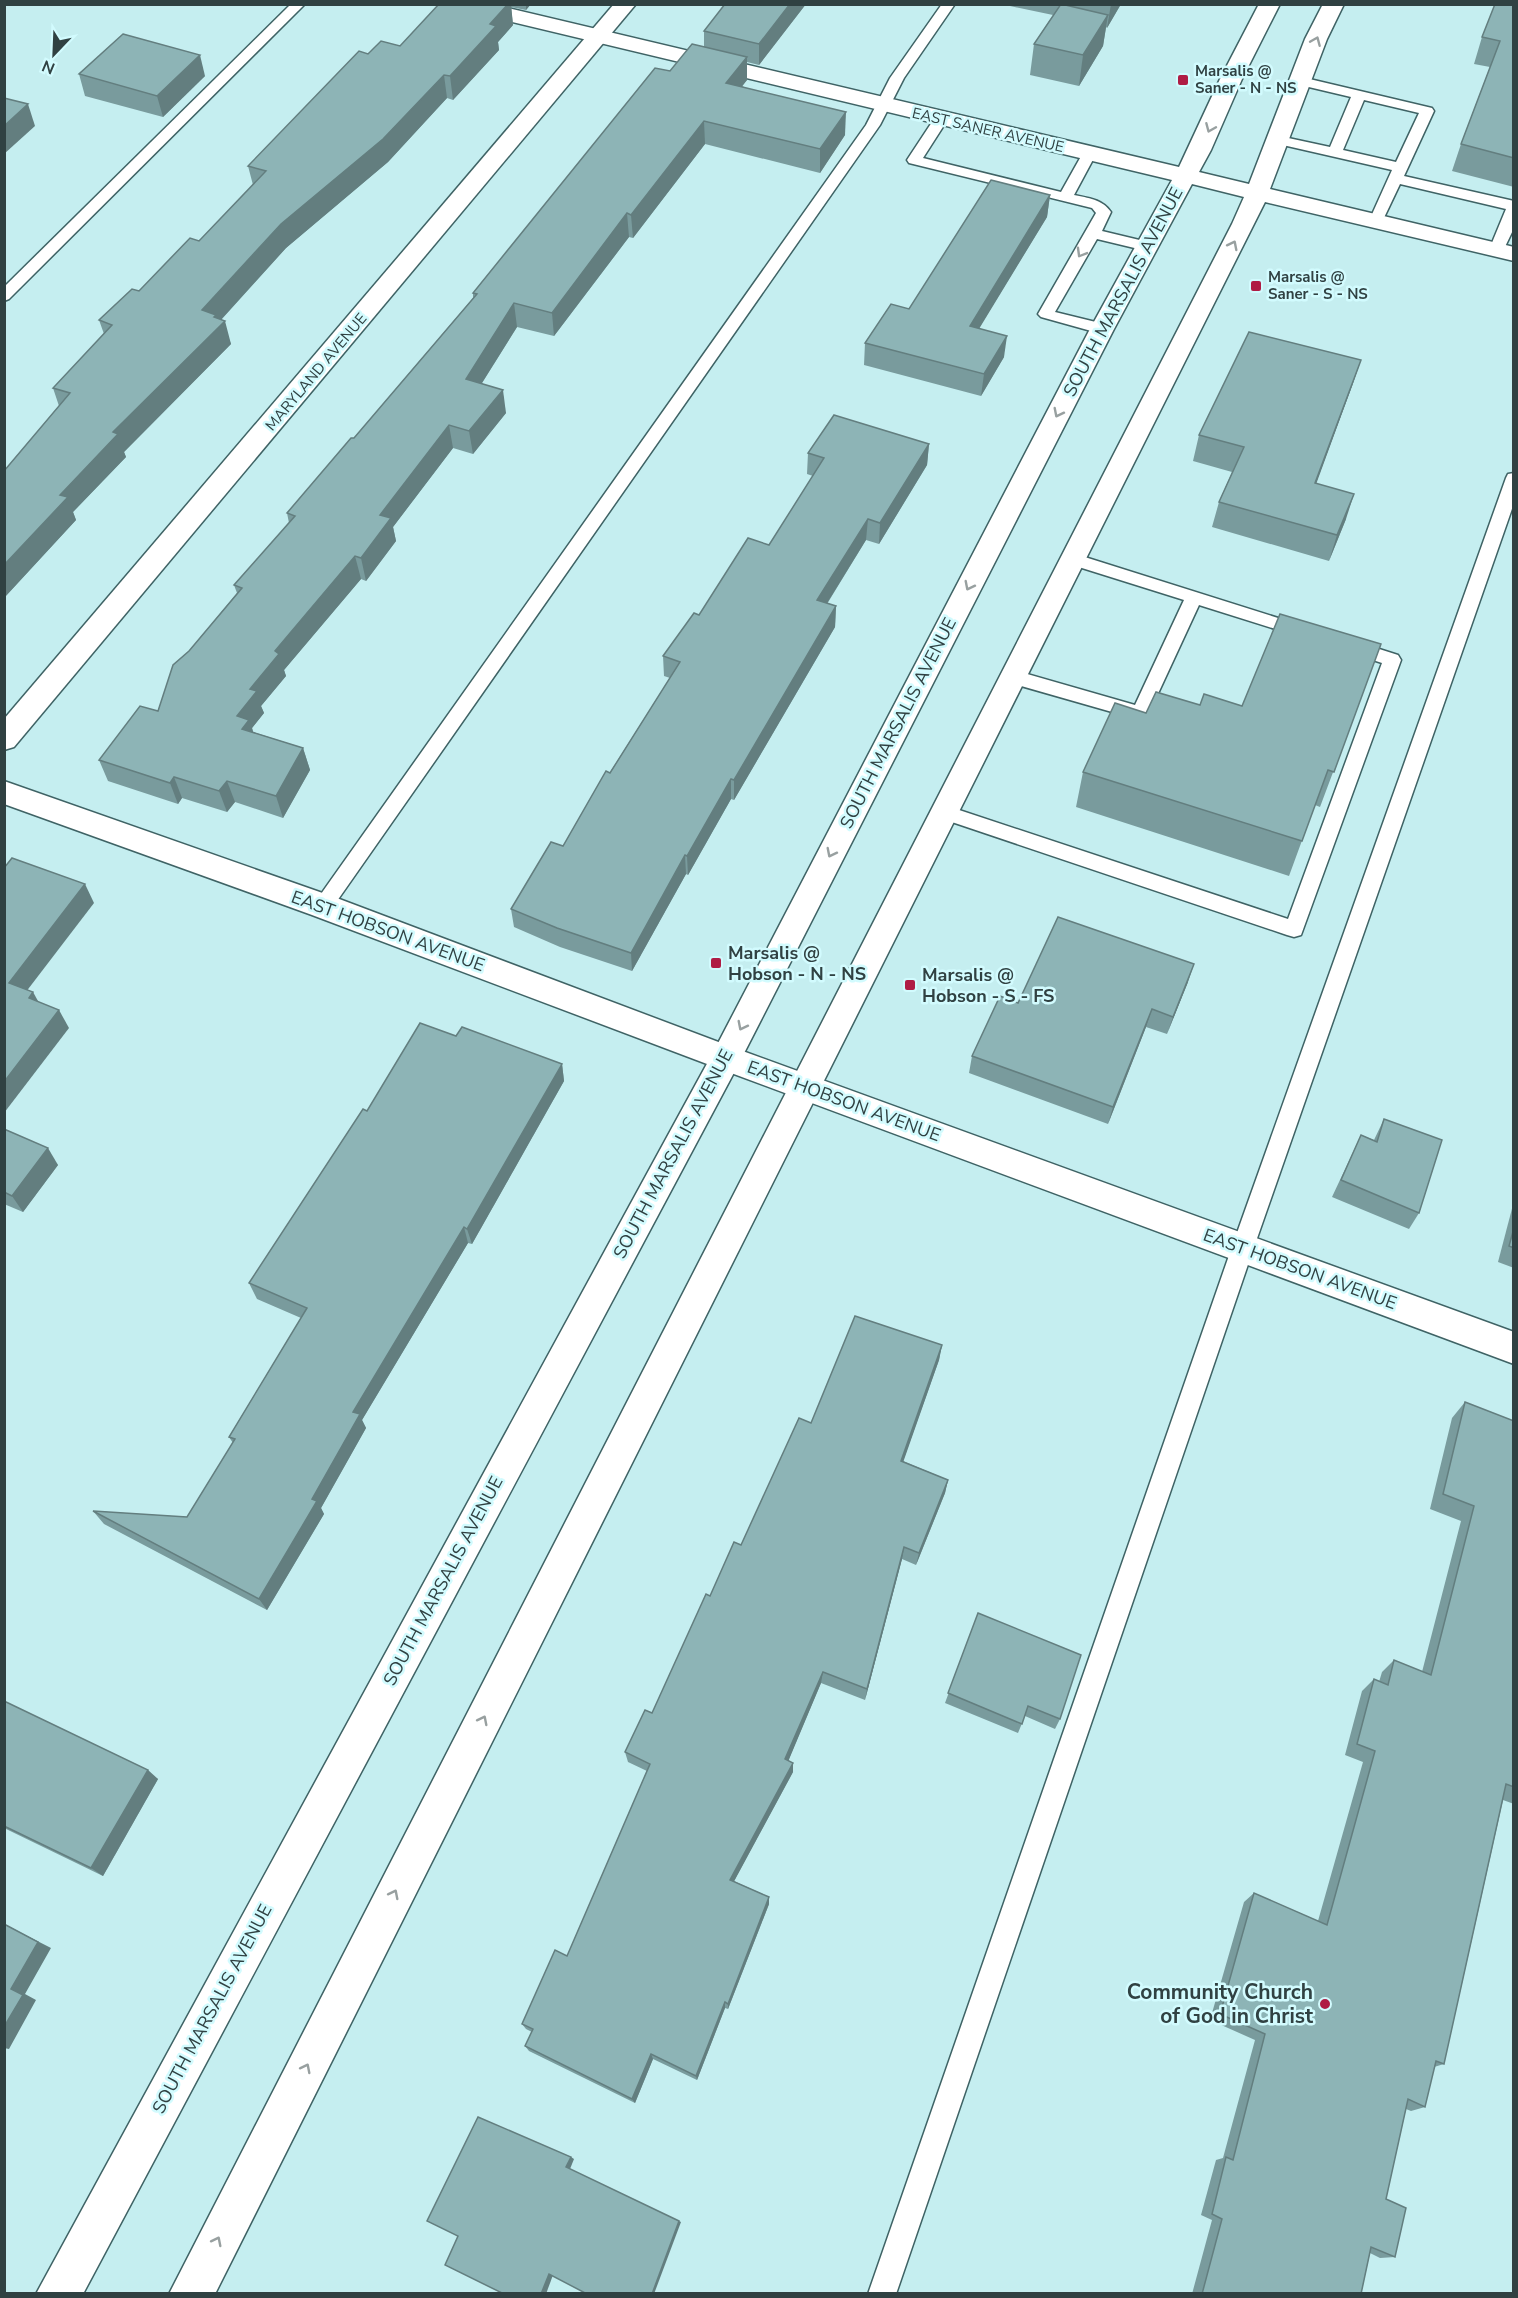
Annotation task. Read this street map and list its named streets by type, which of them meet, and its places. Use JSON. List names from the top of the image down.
{
  "streets": {
    "main road": [
      "EAST SANER AVENUE",
      "SOUTH MARSALIS AVENUE",
      "MARYLAND AVENUE",
      "EAST HOBSON AVENUE"
    ]
  },
  "crossings": [
    ["EAST SANER AVENUE", "SOUTH MARSALIS AVENUE"],
    ["EAST SANER AVENUE", "MARYLAND AVENUE"],
    ["SOUTH MARSALIS AVENUE", "EAST HOBSON AVENUE"]
  ],
  "places": {
    "transit": [
      "Marsalis @ Saner - N - NS",
      "Marsalis @ Saner - S - NS",
      "Marsalis @ Hobson - N - NS",
      "Marsalis @ Hobson - S - FS"
    ],
    "other": ["Community Church of God in Christ"]
  },
  "north": "bottom left"
}
